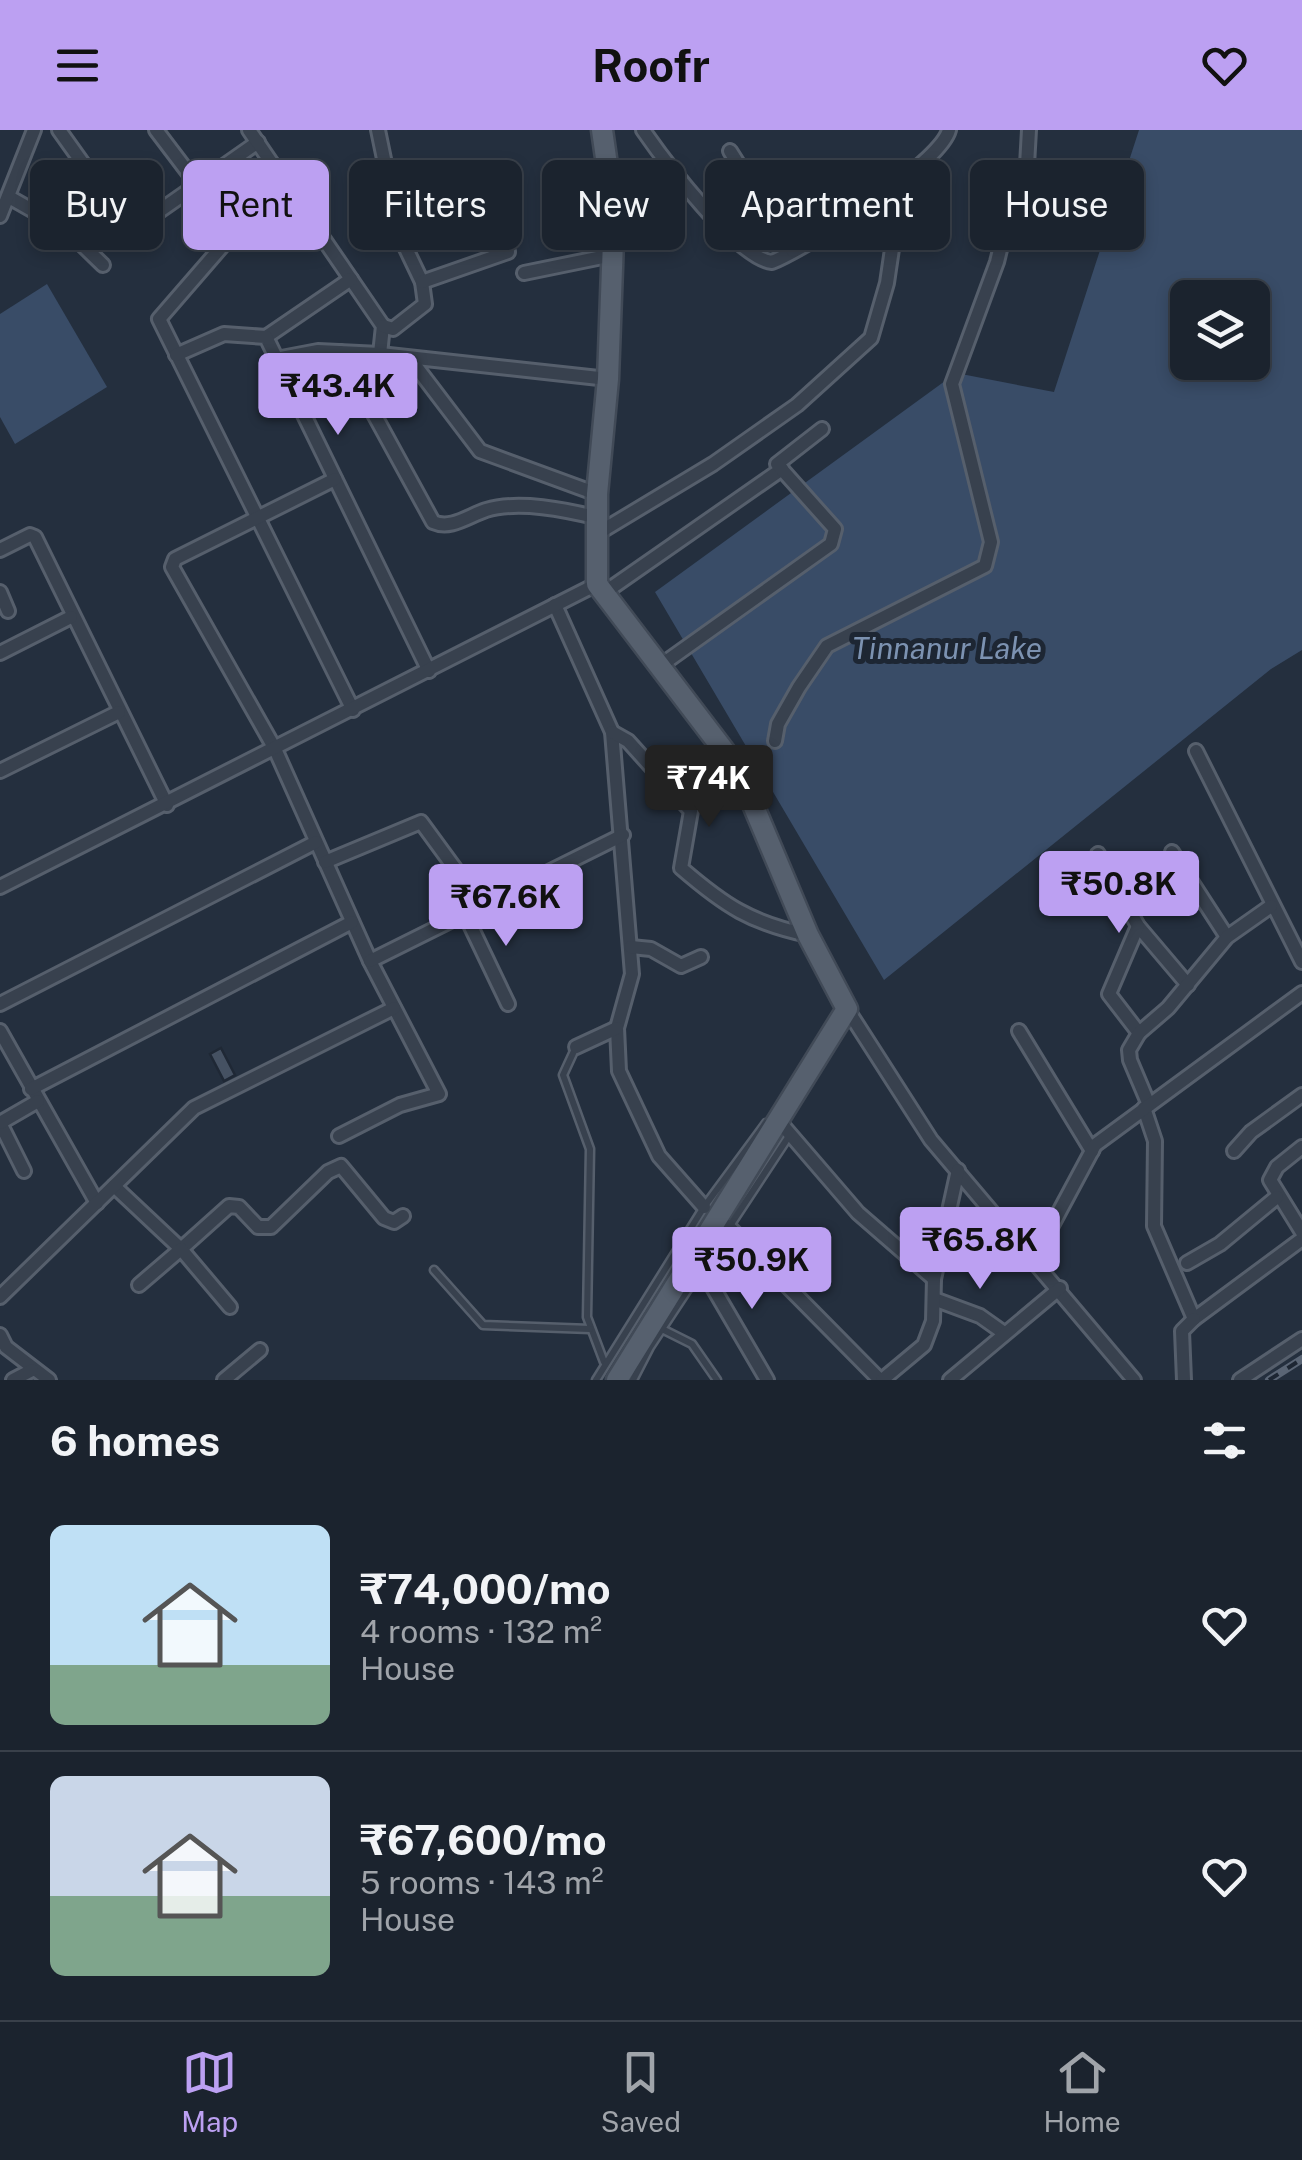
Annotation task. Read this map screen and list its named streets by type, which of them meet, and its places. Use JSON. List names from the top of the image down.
{
  "water": ["Tinnanur Lake"],
  "page": {
    "header": "Roofr",
    "chip": [
      "Buy",
      "Rent",
      "Filters",
      "New",
      "Apartment",
      "House"
    ],
    "price": [
      "₹43.4K",
      "₹74K",
      "₹50.8K",
      "₹67.6K",
      "₹65.8K",
      "₹50.9K"
    ],
    "heading": "6 homes",
    "list": [
      {
        "name": "₹74,000/mo",
        "note": "4 rooms · 132 m² · House"
      },
      {
        "name": "₹67,600/mo",
        "note": "5 rooms · 143 m² · House"
      }
    ],
    "tabs": ["Map", "Saved", "Home"]
  }
}
